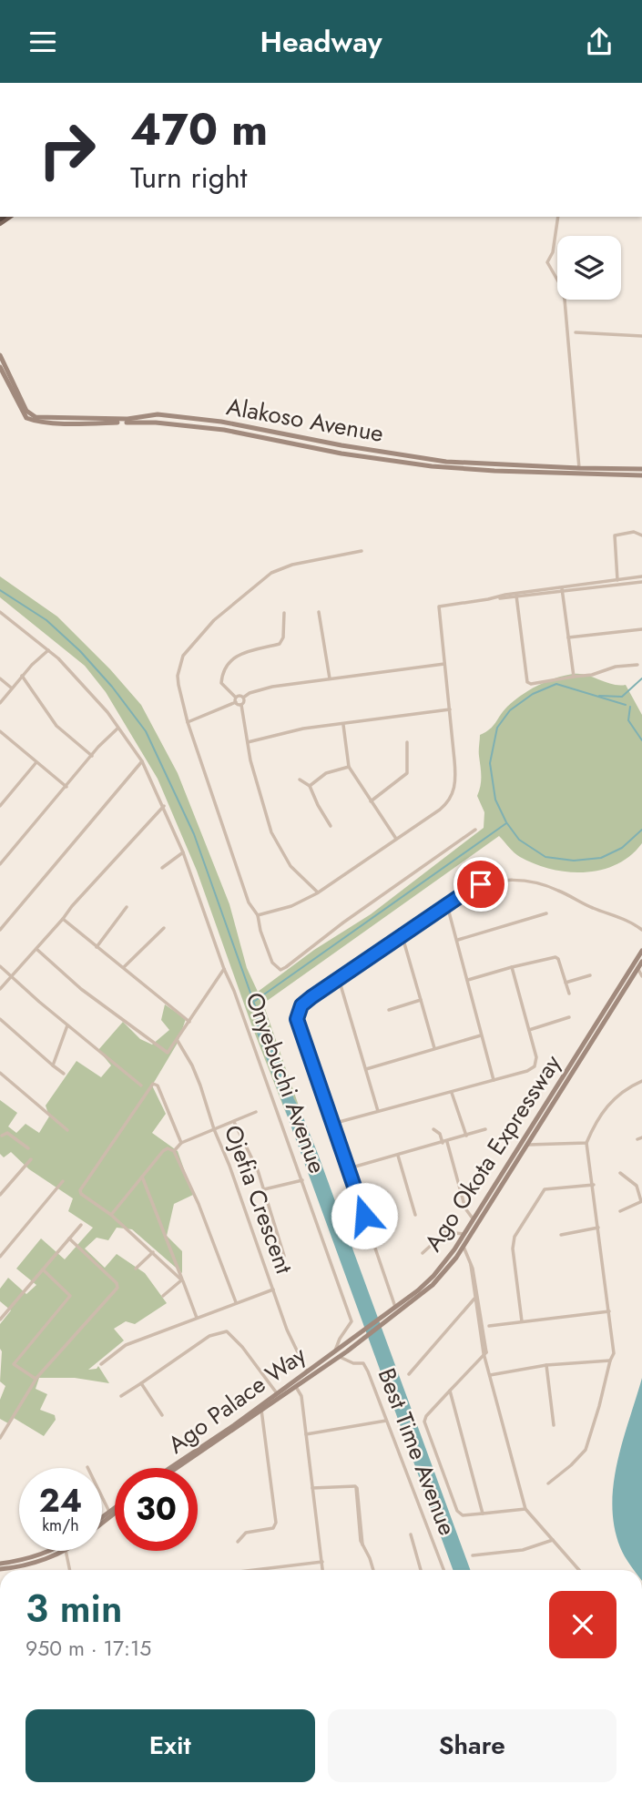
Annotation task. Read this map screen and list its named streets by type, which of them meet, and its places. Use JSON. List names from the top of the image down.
{
  "streets": {
    "main road": ["Alakoso Avenue", "Ago Okota Expressway", "Ago Palace Way"],
    "street": ["Onyebuchi Avenue", "Ojefia Crescent", "Best Time Avenue"]
  },
  "crossings": [
    ["Onyebuchi Avenue", "Ago Palace Way"],
    ["Ago Okota Expressway", "Ago Palace Way"],
    ["Ojefia Crescent", "Ago Palace Way"],
    ["Ago Palace Way", "Best Time Avenue"]
  ],
  "page": {
    "header": "Headway",
    "turn": ["470 m", "Turn right"],
    "speed": "24 km/h",
    "limit": "30",
    "heading": ["3 min", "950 m · 17:15"],
    "buttons": ["Exit", "Share"]
  }
}
